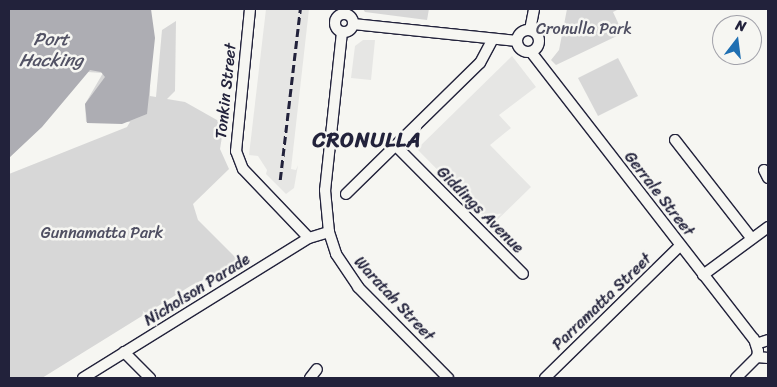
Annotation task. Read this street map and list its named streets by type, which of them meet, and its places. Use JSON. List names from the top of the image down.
{
  "streets": {
    "street": [
      "Tonkin Street",
      "Gerrale Street",
      "Giddings Avenue",
      "Nicholson Parade",
      "Waratah Street",
      "Parramatta Street"
    ]
  },
  "crossings": [
    ["Tonkin Street", "Nicholson Parade"],
    ["Gerrale Street", "Parramatta Street"],
    ["Nicholson Parade", "Waratah Street"]
  ],
  "districts": ["CRONULLA"],
  "water": ["Port Hacking"],
  "parks": ["Cronulla Park", "Gunnamatta Park"],
  "north": "top"
}
